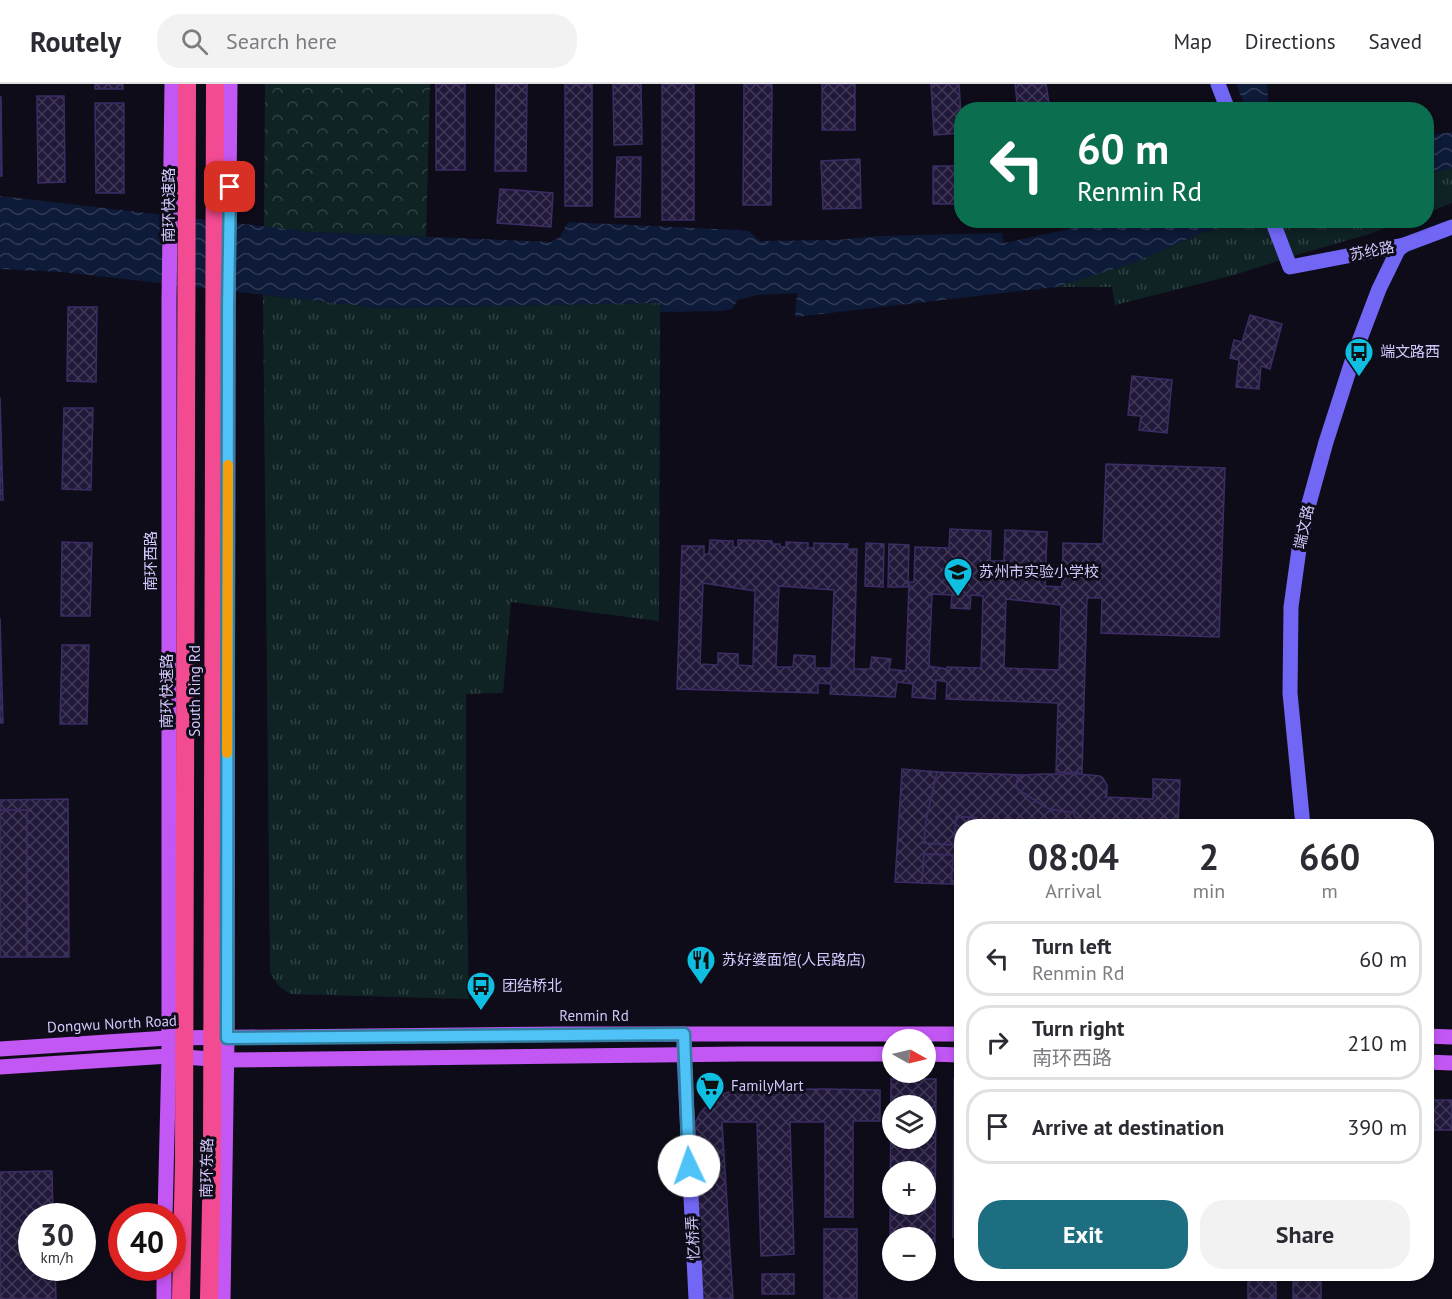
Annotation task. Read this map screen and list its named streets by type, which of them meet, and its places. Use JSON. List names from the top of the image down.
{
  "streets": {
    "highway": ["南环快速路", "South Ring Rd"],
    "main road": [
      "南环西路",
      "Renmin Rd",
      "Dongwu North Road",
      "南环东路"
    ],
    "street": ["苏纶路", "端文路", "忆桥弄"]
  },
  "crossings": [
    ["苏纶路", "端文路"],
    ["南环西路", "Dongwu North Road"],
    ["Renmin Rd", "Dongwu North Road"],
    ["Renmin Rd", "南环东路"],
    ["Renmin Rd", "忆桥弄"],
    ["Dongwu North Road", "南环东路"]
  ],
  "places": {
    "bus stop": ["端文路西", "团结桥北"],
    "school or university": ["苏州市实验小学校"],
    "restaurant": ["苏好婆面馆(人民路店)"],
    "supermarket": ["FamilyMart"]
  },
  "north": "right",
  "page": {
    "header": "Routely",
    "search": "Search here",
    "nav": ["Map", "Directions", "Saved"],
    "turn": ["60 m", "Renmin Rd"],
    "eta": [
      "08:04",
      "Arrival",
      "2",
      "min",
      "660",
      "m"
    ],
    "list": [
      {
        "name": "Turn left",
        "note": "Renmin Rd",
        "value": "60 m"
      },
      {
        "name": "Turn right",
        "note": "南环西路",
        "value": "210 m"
      },
      {
        "name": "Arrive at destination",
        "value": "390 m"
      }
    ],
    "map_buttons": ["+", "−"],
    "buttons": ["Exit", "Share"],
    "speed": "30 km/h",
    "limit": "40"
  }
}
